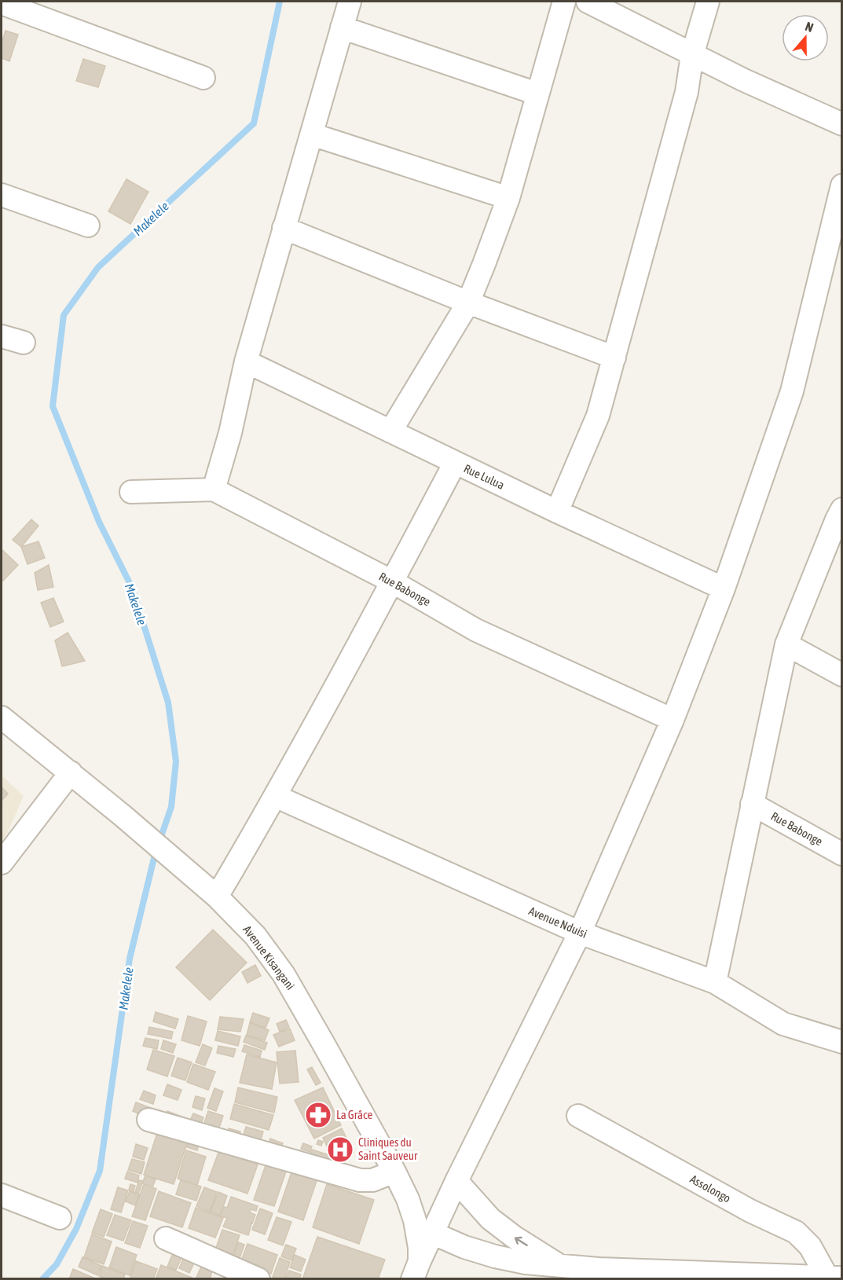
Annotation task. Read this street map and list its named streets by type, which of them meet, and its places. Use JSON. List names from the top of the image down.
{
  "streets": {
    "street": [
      "Rue Lulua",
      "Rue Babonge",
      "Avenue Nduisi",
      "Avenue Kisangani",
      "Assolongo"
    ]
  },
  "water": ["Makelele"],
  "places": {
    "pharmacy": ["La Grâce"],
    "hospital": ["Cliniques du Saint Sauveur"]
  },
  "north": "top"
}
